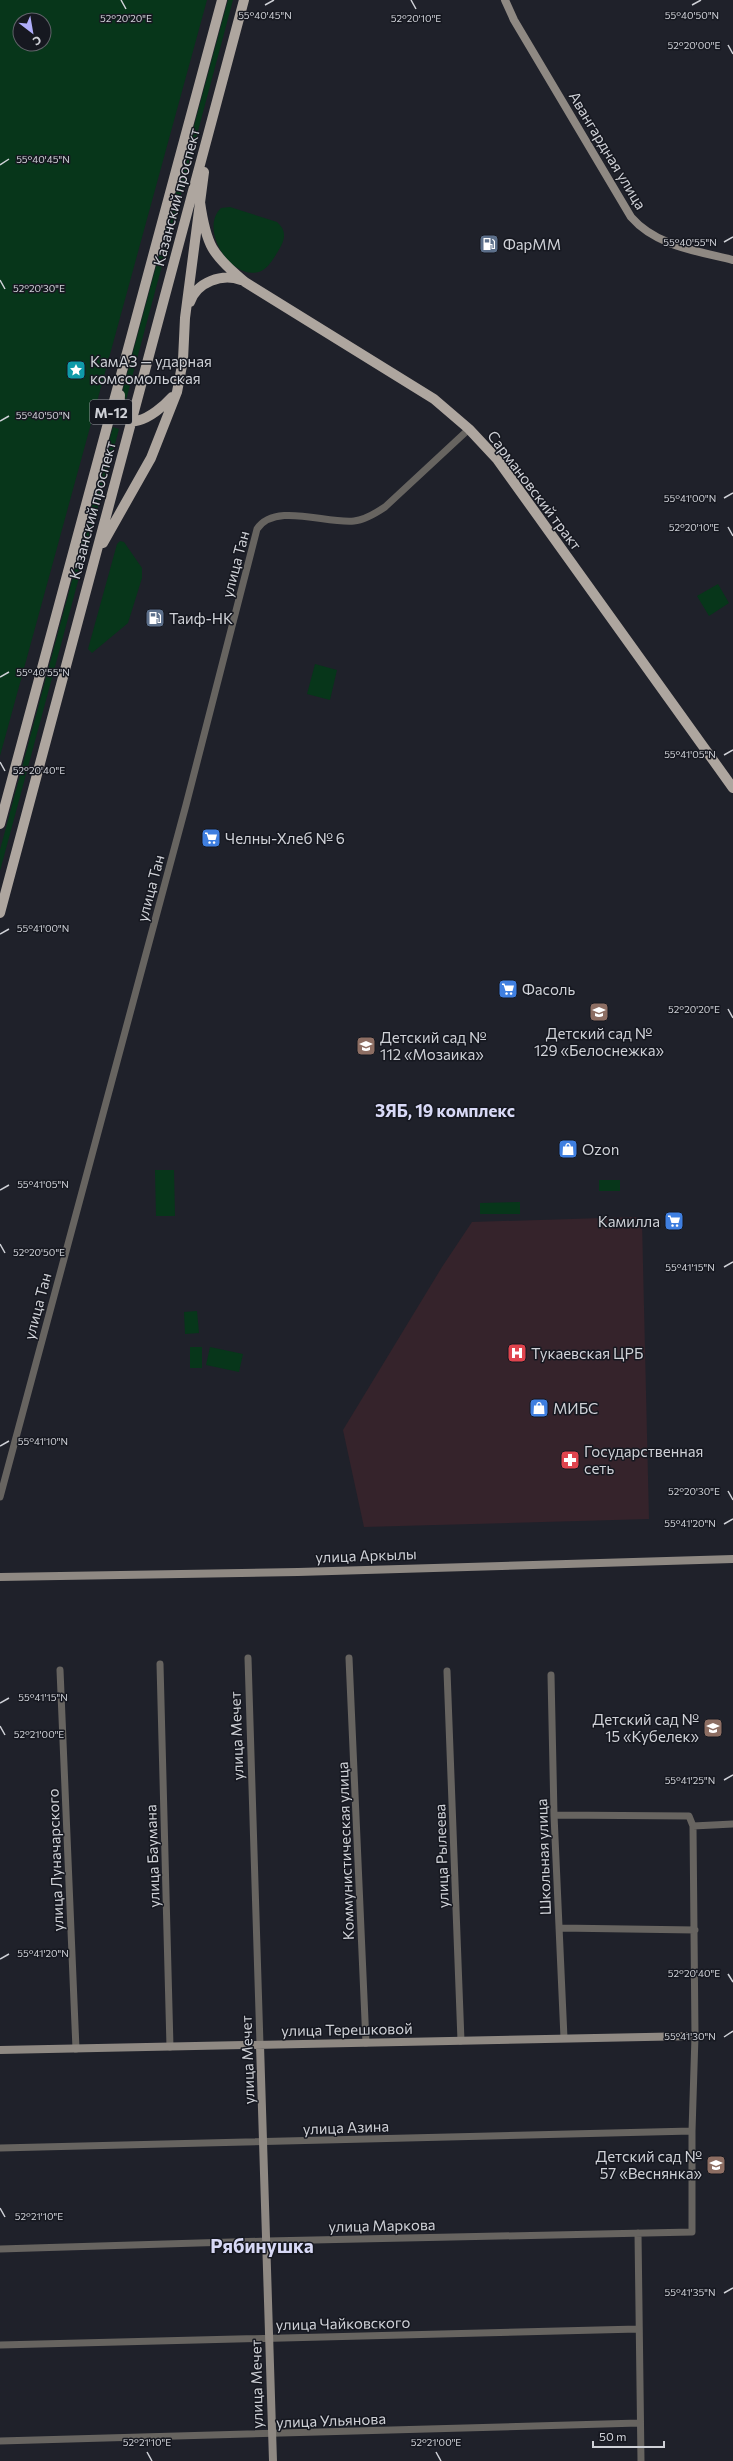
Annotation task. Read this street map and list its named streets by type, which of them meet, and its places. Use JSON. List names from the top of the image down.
{
  "streets": {
    "main road": ["Казанский проспект", "М-12", "Сармановский тракт"],
    "street": [
      "Авангардная улица",
      "улица Тан",
      "улица Аркылы",
      "улица Мечет",
      "Коммунистическая улица",
      "улица Баумана",
      "улица Рылеева",
      "Школьная улица",
      "улица Луначарского",
      "улица Терешковой",
      "улица Азина",
      "улица Маркова",
      "улица Чайковского",
      "улица Ульянова"
    ]
  },
  "crossings": [
    ["Сармановский тракт", "улица Тан"],
    ["улица Мечет", "улица Терешковой"],
    ["улица Мечет", "улица Азина"],
    ["улица Мечет", "улица Маркова"],
    ["улица Мечет", "улица Чайковского"],
    ["улица Мечет", "улица Ульянова"],
    ["Коммунистическая улица", "улица Терешковой"],
    ["улица Баумана", "улица Терешковой"],
    ["улица Рылеева", "улица Терешковой"],
    ["Школьная улица", "улица Терешковой"],
    ["улица Луначарского", "улица Терешковой"],
    ["улица Азина", "улица Маркова"]
  ],
  "districts": ["ЗЯБ, 19 комплекс", "Рябинушка"],
  "places": {
    "fuel station": ["ФарММ", "Таиф-НК"],
    "place": ["КамАЗ — ударная комсомольская"],
    "supermarket": ["Челны-Хлеб № 6", "Фасоль", "Камилла"],
    "school or university": [
      "Детский сад № 129 «Белоснежка»",
      "Детский сад № 112 «Мозаика»",
      "Детский сад № 15 «Кубелек»",
      "Детский сад № 57 «Веснянка»"
    ],
    "shop": ["Ozon", "МИБС"],
    "hospital": ["Тукаевская ЦРБ"],
    "pharmacy": ["Государственная сеть"]
  },
  "scale_bar": "50 m",
  "north": "bottom right",
  "coordinates": [
    "55°40'45\"N",
    "55°40'50\"N",
    "52°20'20\"E",
    "52°20'10\"E",
    "52°20'00\"E",
    "55°40'55\"N",
    "52°20'30\"E",
    "55°41'00\"N",
    "55°41'05\"N",
    "52°20'40\"E",
    "52°20'50\"E",
    "55°41'15\"N",
    "55°41'10\"N",
    "55°41'20\"N",
    "52°21'00\"E",
    "55°41'25\"N",
    "55°41'30\"N",
    "52°21'10\"E",
    "55°41'35\"N"
  ]
}
